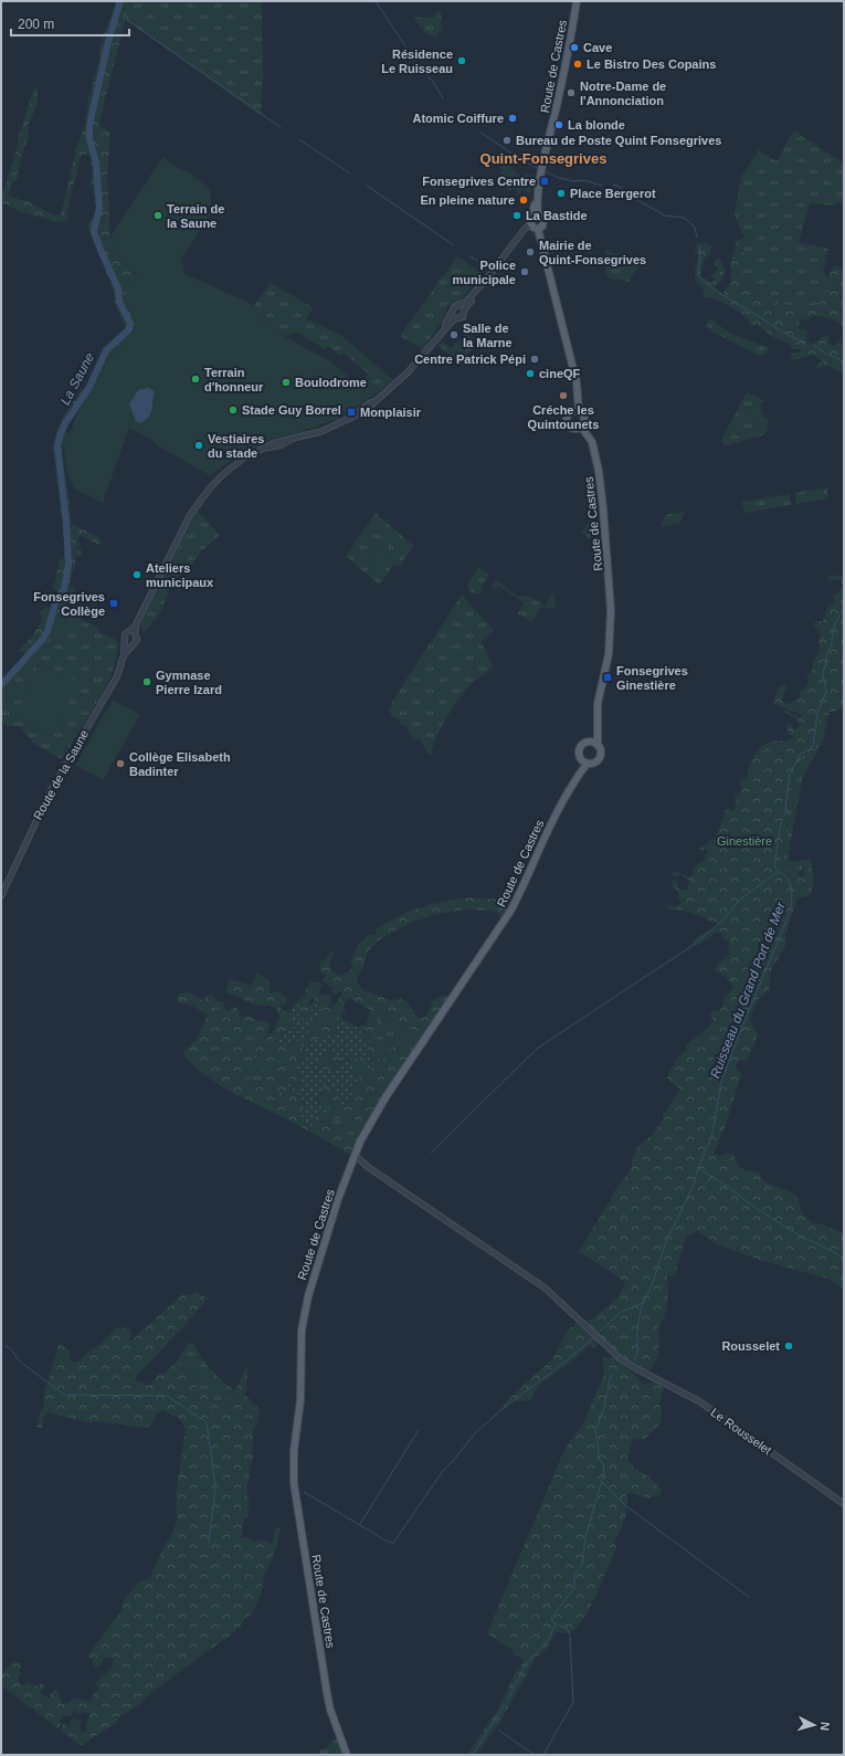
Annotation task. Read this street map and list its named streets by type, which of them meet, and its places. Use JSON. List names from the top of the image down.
{
  "streets": {
    "main road": ["Route de Castres"],
    "street": ["Route de la Saune", "Le Rousselet"]
  },
  "crossings": [
    ["Route de Castres", "Route de la Saune"]
  ],
  "districts": ["Quint-Fonsegrives"],
  "water": ["La Saune", "Ruisseau du Grand Port de Mer"],
  "parks": ["Ginestière"],
  "places": {
    "other": [
      "Cave",
      "Résidence Le Ruisseau",
      "Le Bistro Des Copains",
      "Notre-Dame de l'Annonciation",
      "Atomic Coiffure",
      "La blonde",
      "Bureau de Poste Quint Fonsegrives",
      "Place Bergerot",
      "En pleine nature",
      "Terrain de la Saune",
      "La Bastide",
      "Mairie de Quint-Fonsegrives",
      "Police municipale",
      "Salle de la Marne",
      "Centre Patrick Pépi",
      "cineQF",
      "Terrain d'honneur",
      "Boulodrome",
      "Créche les Quintounets",
      "Stade Guy Borrel",
      "Vestiaires du stade",
      "Ateliers municipaux",
      "Gymnase Pierre Izard",
      "Collège Elisabeth Badinter",
      "Rousselet"
    ],
    "transit": [
      "Fonsegrives Centre",
      "Monplaisir",
      "Fonsegrives Collège",
      "Fonsegrives Ginestière"
    ]
  },
  "scale_bar": "200 m",
  "north": "right"
}
